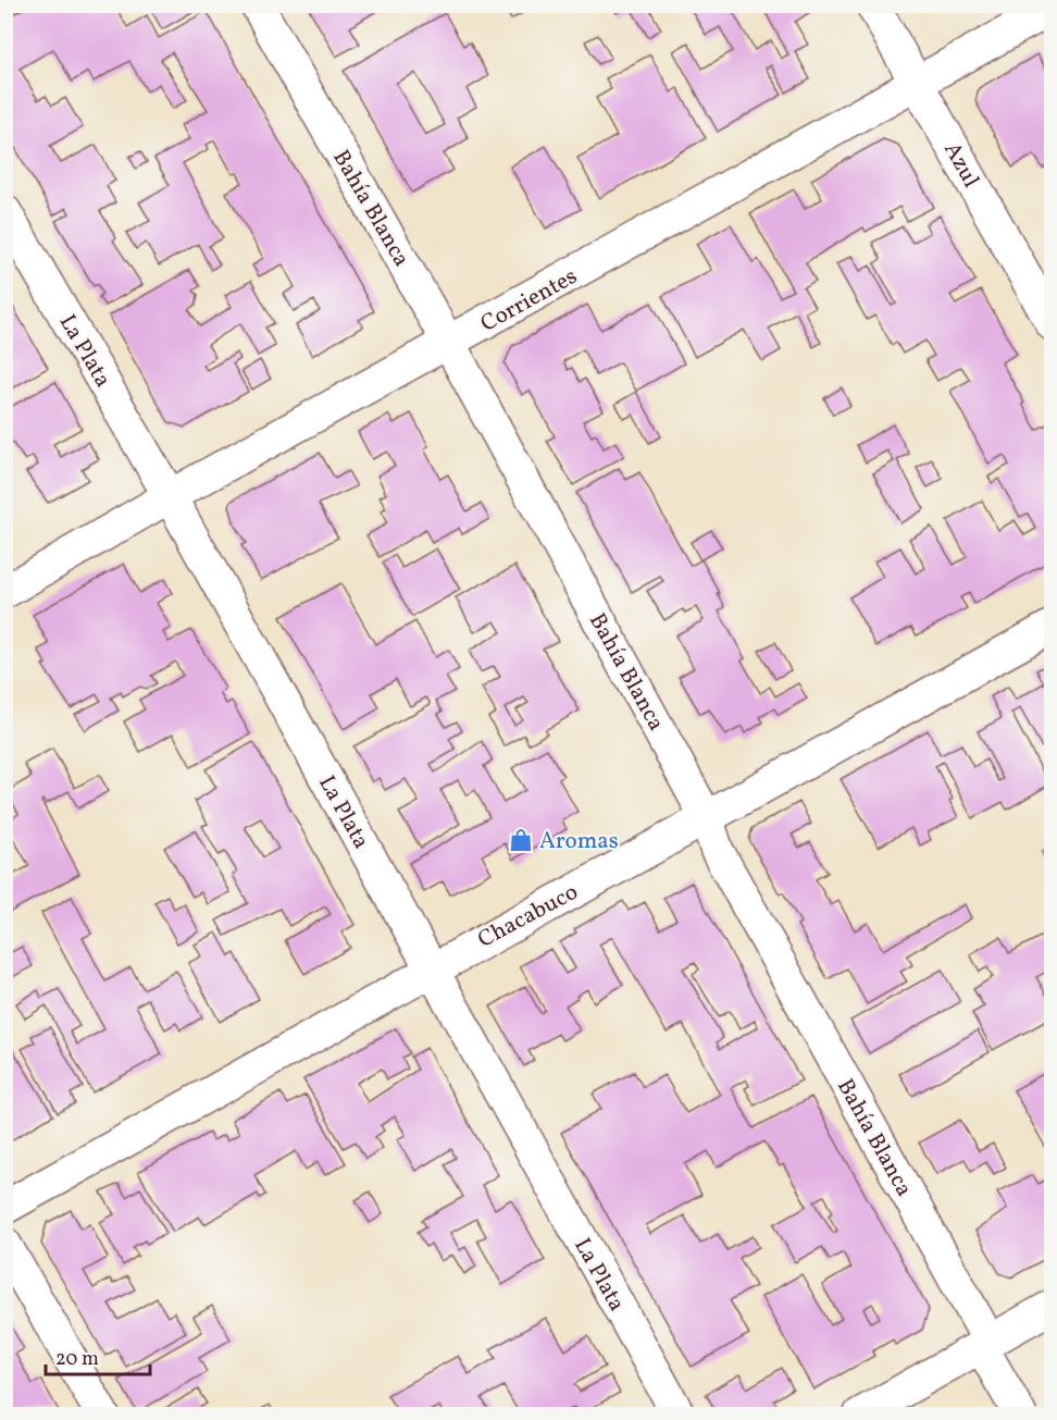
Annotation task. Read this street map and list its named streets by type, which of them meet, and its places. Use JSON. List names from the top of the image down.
{
  "streets": {
    "street": [
      "Azul",
      "Bahía Blanca",
      "Corrientes",
      "La Plata",
      "Chacabuco"
    ]
  },
  "crossings": [
    ["Azul", "Corrientes"],
    ["Bahía Blanca", "Corrientes"],
    ["Bahía Blanca", "Chacabuco"],
    ["Corrientes", "La Plata"],
    ["La Plata", "Chacabuco"]
  ],
  "places": {
    "shop": ["Aromas"]
  },
  "scale_bar": "20 m"
}
